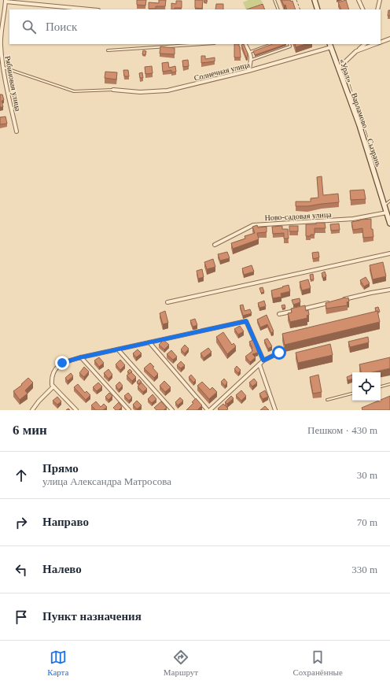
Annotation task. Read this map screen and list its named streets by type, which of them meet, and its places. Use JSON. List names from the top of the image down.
{
  "streets": {
    "main road": ["«Урал» — Варламово — Сызрань"],
    "street": ["Солнечная улица", "Рябиновая улица", "Ново-садовая улица"]
  },
  "crossings": [
    ["Солнечная улица", "«Урал» — Варламово — Сызрань"],
    ["«Урал» — Варламово — Сызрань", "Ново-садовая улица"]
  ],
  "page": {
    "search": "Поиск",
    "heading": ["6 мин", "Пешком · 430 m"],
    "list": [
      ["Прямо", "улица Александра Матросова", "30 m"],
      ["Направо", "70 m"],
      ["Налево", "330 m"],
      "Пункт назначения"
    ],
    "nav": ["Карта", "Маршрут", "Сохранённые"]
  }
}
